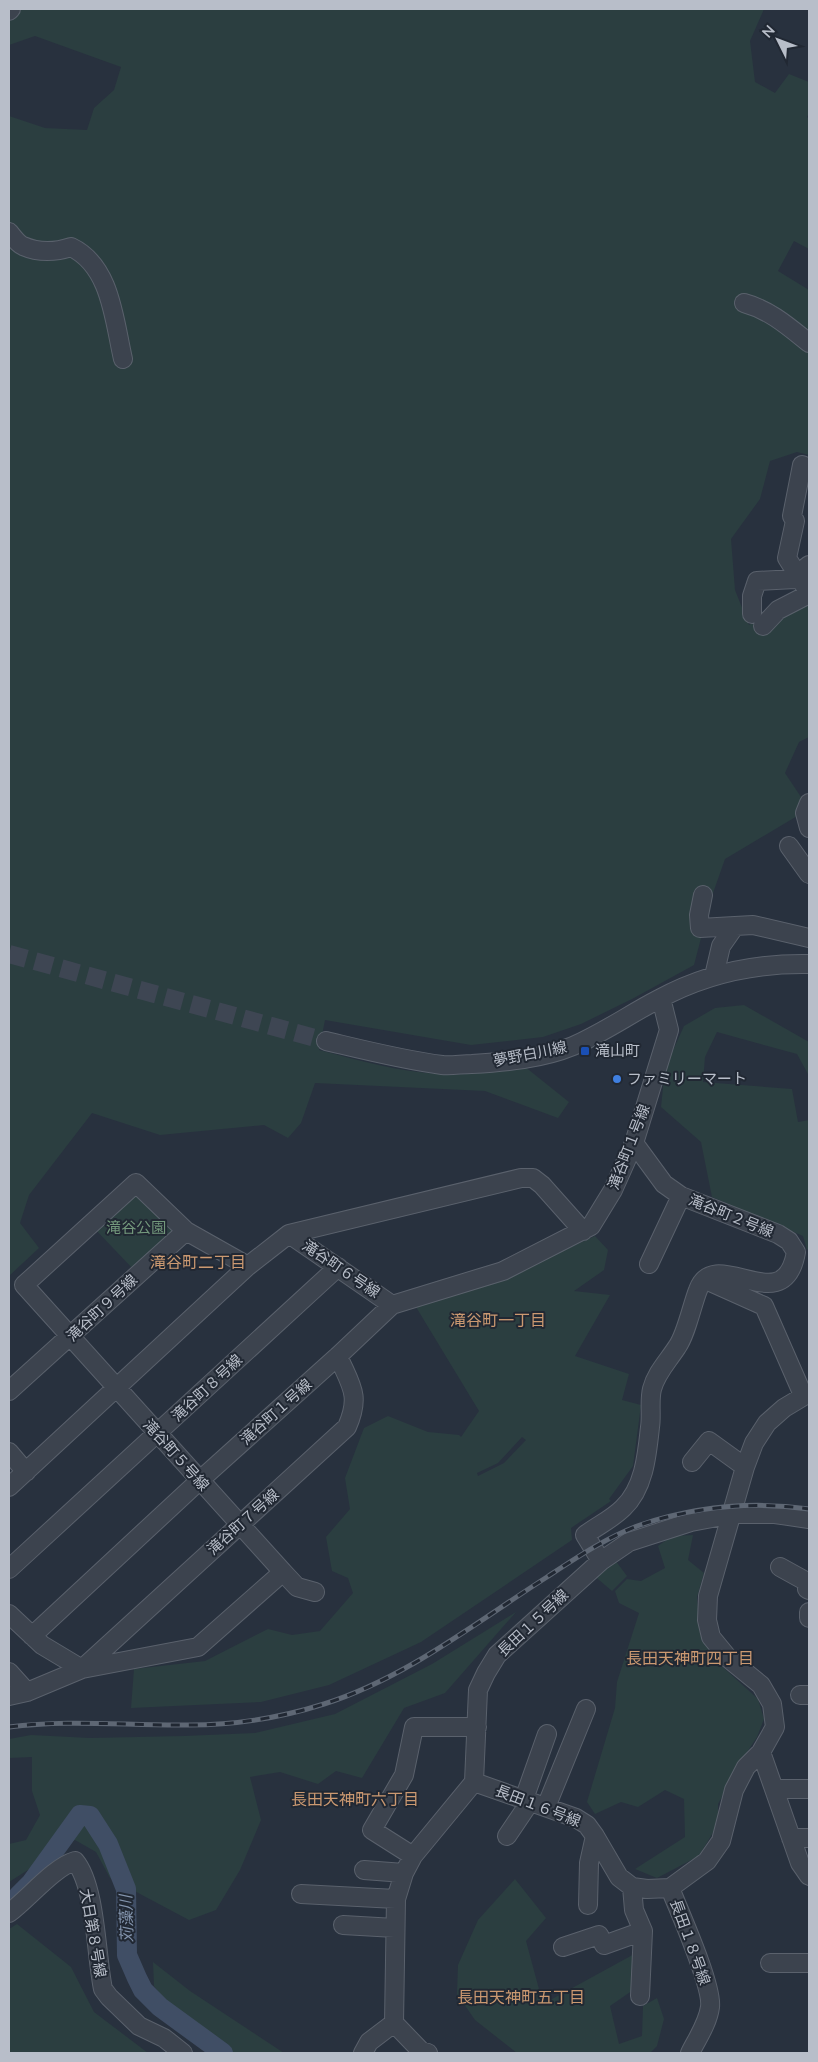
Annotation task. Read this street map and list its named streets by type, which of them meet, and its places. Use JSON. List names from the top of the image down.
{
  "streets": {
    "street": [
      "夢野白川線",
      "滝谷町１号線",
      "滝谷町２号線",
      "滝谷町６号線",
      "滝谷町９号線",
      "滝谷町８号線",
      "滝谷町５号線",
      "滝谷町７号線",
      "長田１５号線",
      "長田１６号線",
      "大日第８号線",
      "長田１８号線"
    ]
  },
  "crossings": [
    ["夢野白川線", "滝谷町１号線"],
    ["滝谷町１号線", "滝谷町２号線"],
    ["滝谷町１号線", "滝谷町６号線"],
    ["滝谷町１号線", "滝谷町５号線"],
    ["滝谷町１号線", "滝谷町７号線"],
    ["滝谷町６号線", "滝谷町８号線"],
    ["滝谷町９号線", "滝谷町５号線"],
    ["滝谷町８号線", "滝谷町５号線"],
    ["滝谷町５号線", "滝谷町７号線"],
    ["長田１５号線", "長田１６号線"]
  ],
  "districts": [
    "滝谷町二丁目",
    "滝谷町一丁目",
    "長田天神町四丁目",
    "長田天神町六丁目",
    "長田天神町五丁目"
  ],
  "water": ["苅藻川"],
  "parks": ["滝谷公園"],
  "places": {
    "transit": ["滝山町"],
    "other": ["ファミリーマート"]
  },
  "north": "top left"
}
